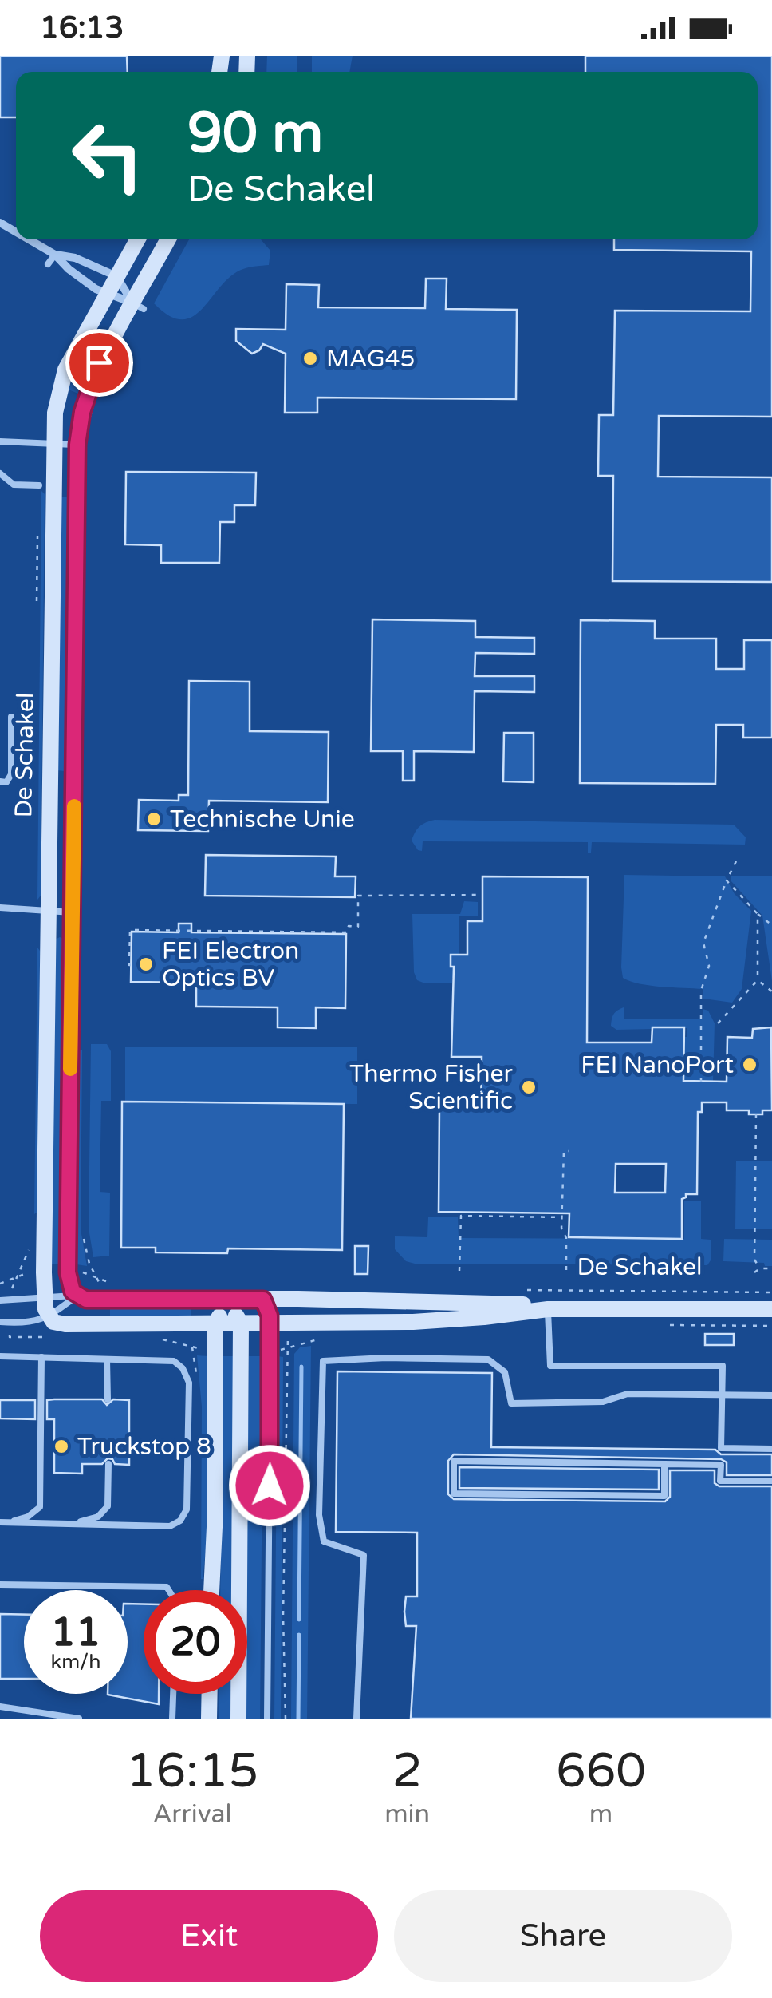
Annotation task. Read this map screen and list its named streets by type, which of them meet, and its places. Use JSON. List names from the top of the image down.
{
  "streets": {
    "street": ["De Schakel"]
  },
  "places": [
    "MAG45",
    "Technische Unie",
    "FEI Electron Optics BV",
    "FEI NanoPort",
    "Thermo Fisher Scientific",
    "Truckstop 8"
  ],
  "page": {
    "status": "16:13",
    "turn": ["90 m", "De Schakel"],
    "speed": "11 km/h",
    "limit": "20",
    "eta": [
      "16:15",
      "Arrival",
      "2",
      "min",
      "660",
      "m"
    ],
    "buttons": ["Exit", "Share"]
  }
}
